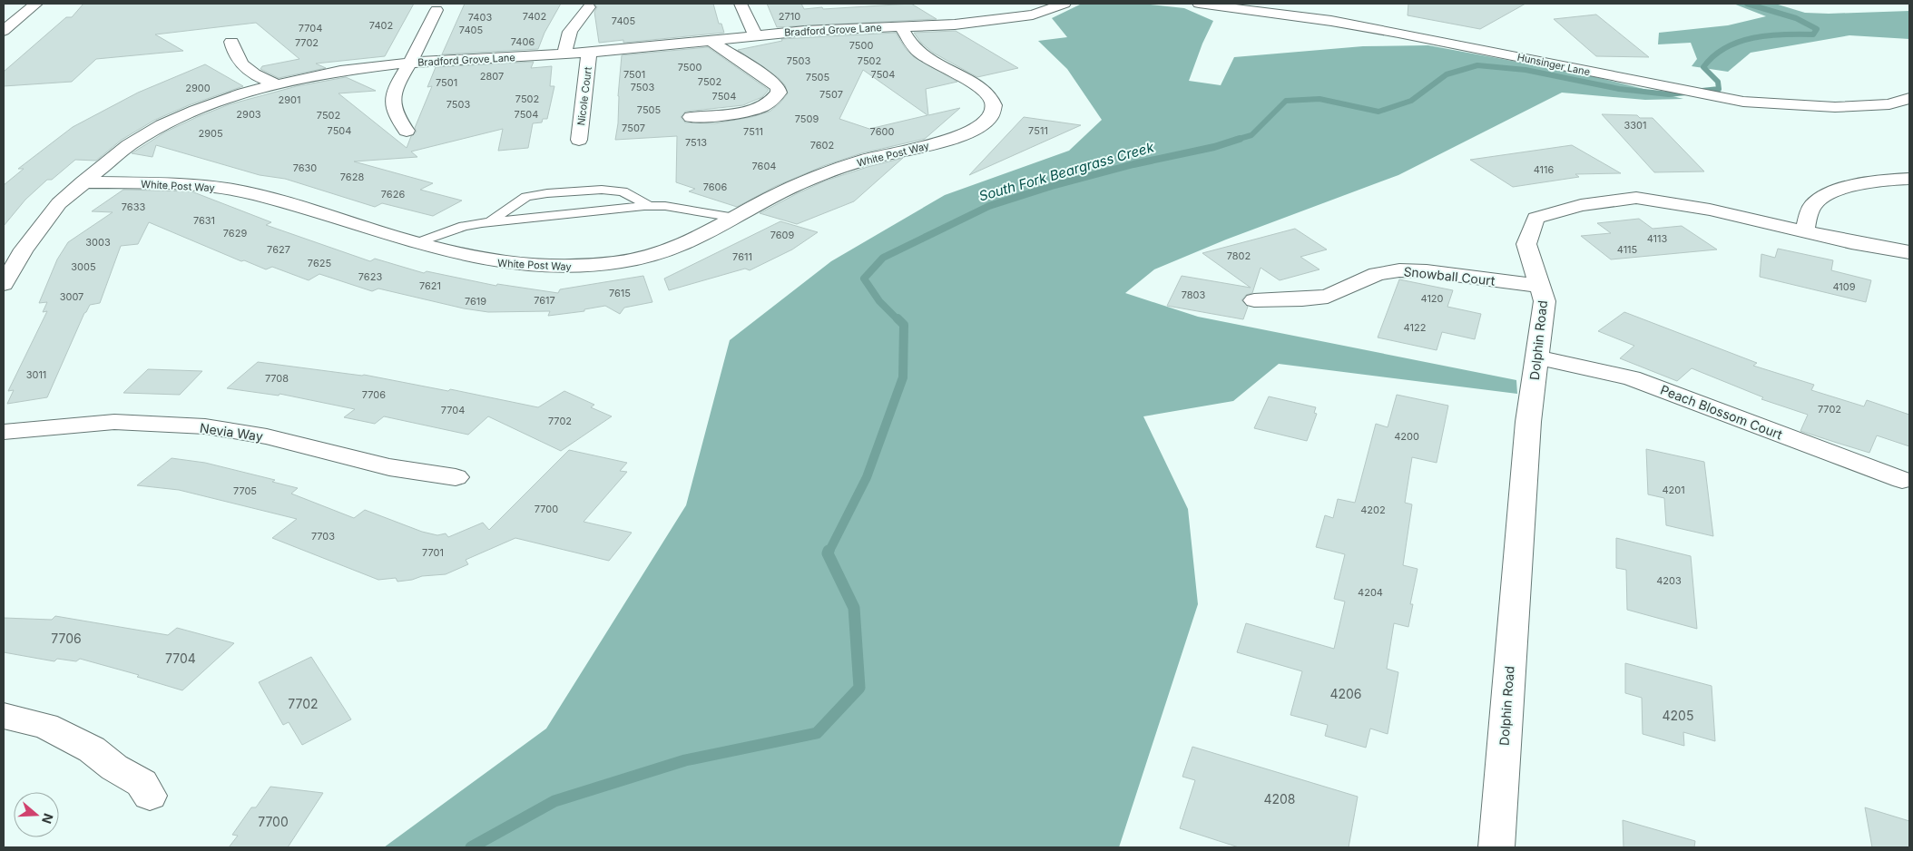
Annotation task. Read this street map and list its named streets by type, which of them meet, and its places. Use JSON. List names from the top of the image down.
{
  "streets": {
    "street": [
      "Bradford Grove Lane",
      "Hunsinger Lane",
      "Nicole Court",
      "White Post Way",
      "Snowball Court",
      "Dolphin Road",
      "Peach Blossom Court",
      "Nevia Way"
    ]
  },
  "crossings": [
    ["Bradford Grove Lane", "Nicole Court"],
    ["Bradford Grove Lane", "White Post Way"],
    ["Snowball Court", "Dolphin Road"],
    ["Dolphin Road", "Peach Blossom Court"]
  ],
  "water": ["South Fork Beargrass Creek"],
  "house_numbers": [
    "7402",
    "2710",
    "7403",
    "7405",
    "7402",
    "7704",
    "7405",
    "7406",
    "7702",
    "7500",
    "7503",
    "7502",
    "7500",
    "7501",
    "7504",
    "2807",
    "7505",
    "7502",
    "7501",
    "7503",
    "2900",
    "7507",
    "7504",
    "7502",
    "2901",
    "7503",
    "7505",
    "2903",
    "7504",
    "7502",
    "7509",
    "3301",
    "7507",
    "7504",
    "7511",
    "7511",
    "7600",
    "2905",
    "7513",
    "7602",
    "7604",
    "7630",
    "4116",
    "7628",
    "7606",
    "7626",
    "7633",
    "7631",
    "7629",
    "7609",
    "4113",
    "3003",
    "7627",
    "4115",
    "7802",
    "7611",
    "7625",
    "3005",
    "7623",
    "7621",
    "4109",
    "7615",
    "7803",
    "3007",
    "4120",
    "7617",
    "7619",
    "4122",
    "3011",
    "7708",
    "7706",
    "7702",
    "7704",
    "7702",
    "4200",
    "4201",
    "7705",
    "7700",
    "4202",
    "7703",
    "7701",
    "4203",
    "4204",
    "7706",
    "7704",
    "4206",
    "7702",
    "4205",
    "4208",
    "7700"
  ],
  "north": "right"
}
